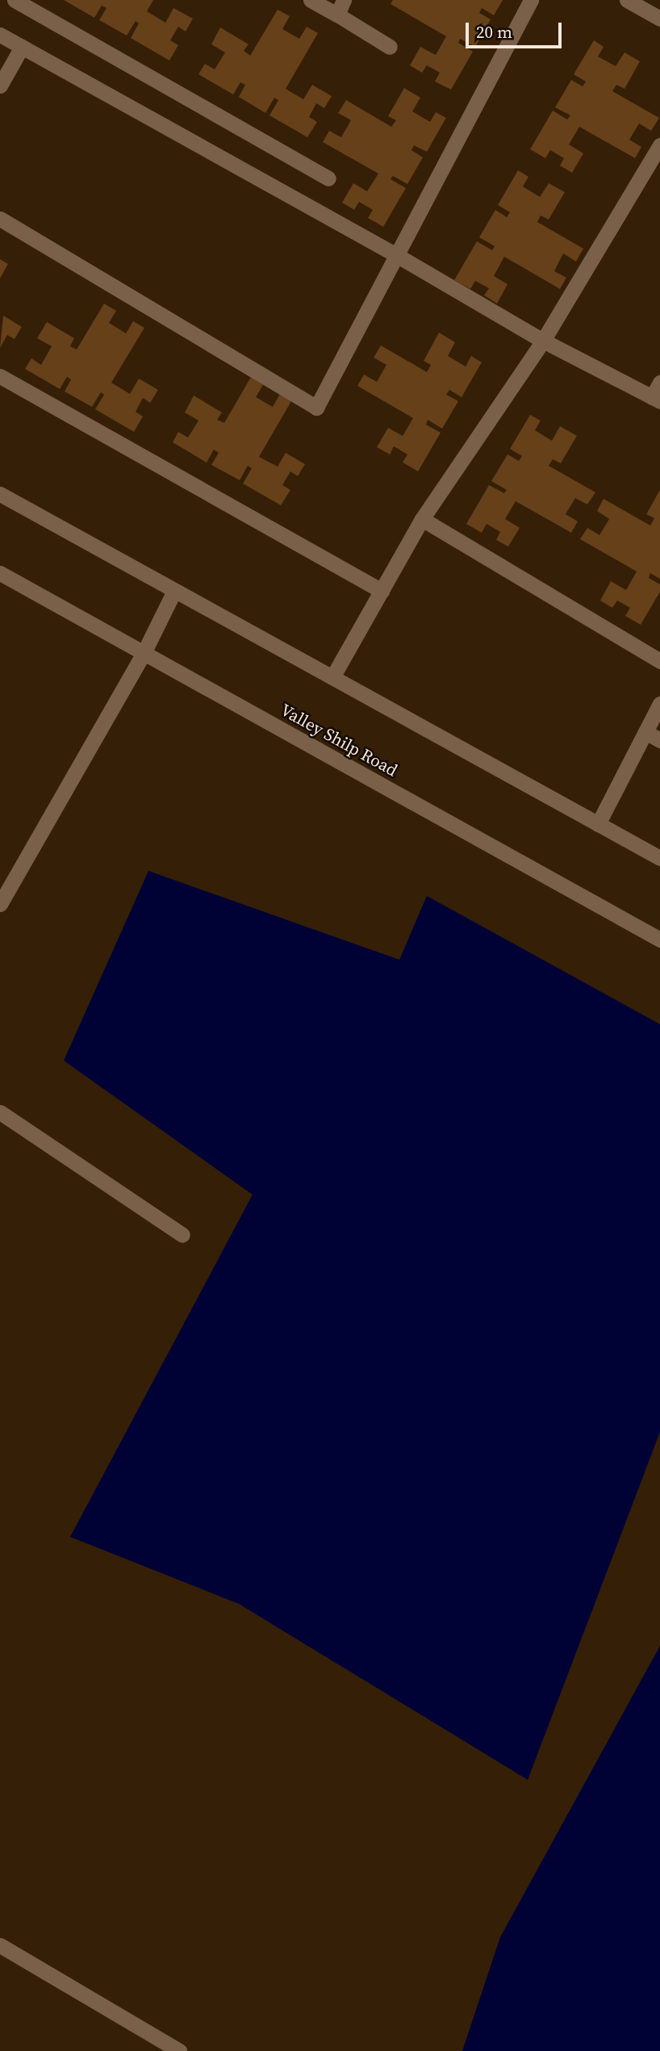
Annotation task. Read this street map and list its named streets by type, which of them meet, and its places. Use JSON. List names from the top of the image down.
{
  "streets": {
    "street": ["Valley Shilp Road"]
  },
  "scale_bar": "20 m"
}
